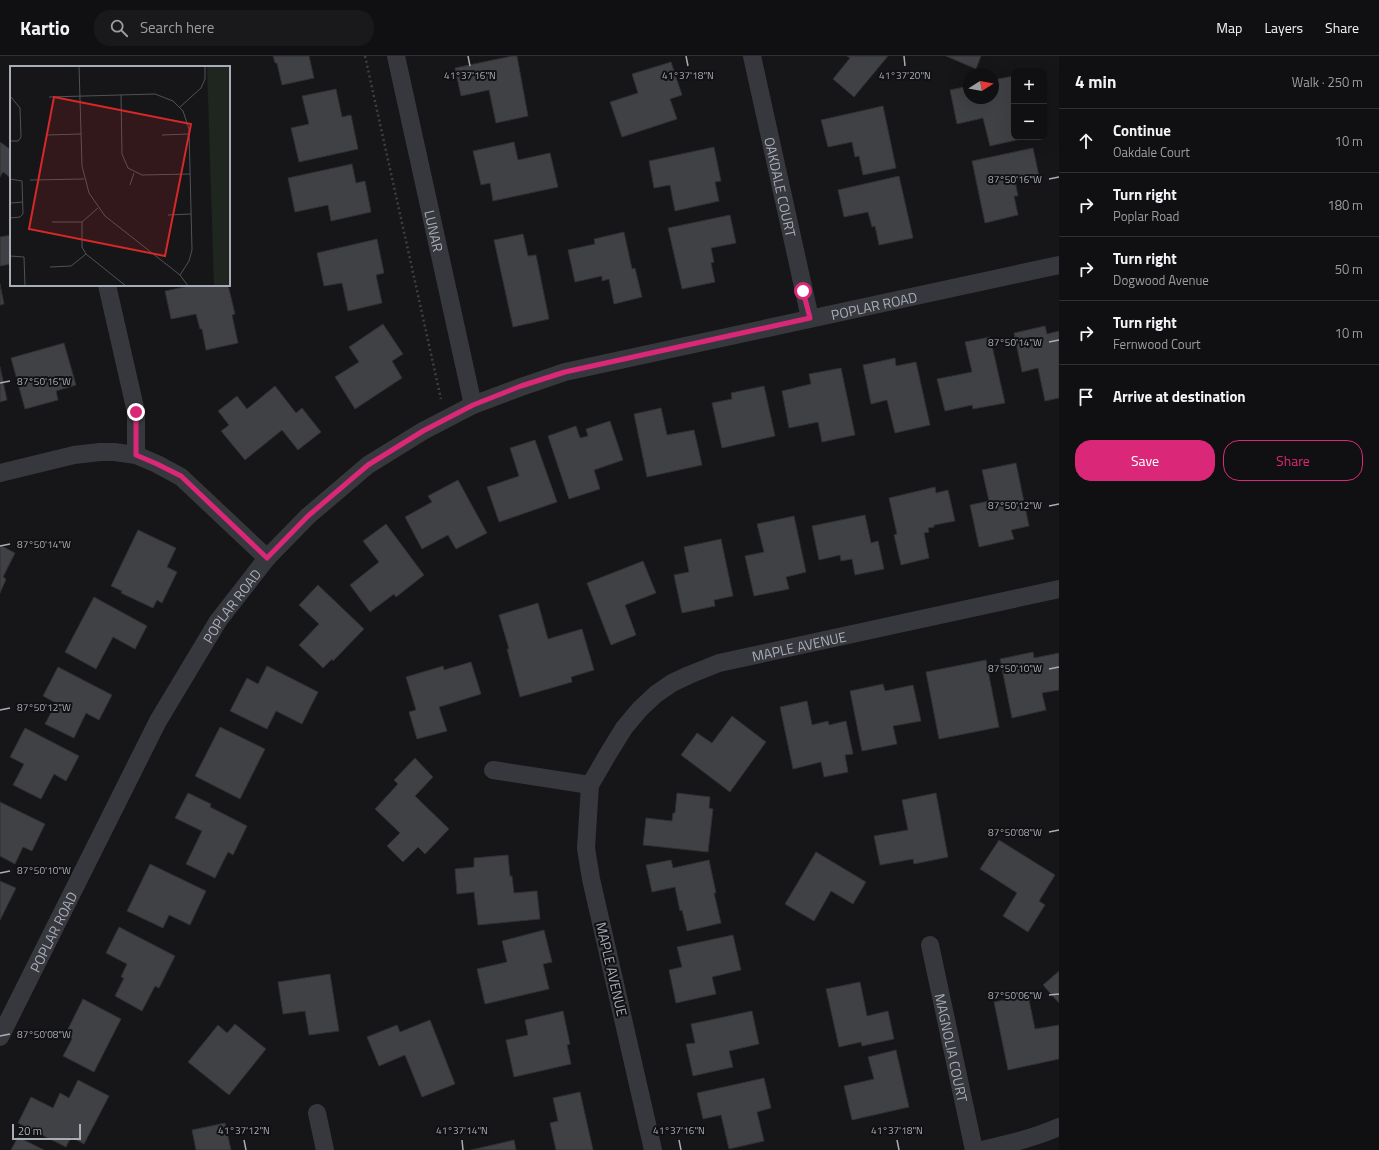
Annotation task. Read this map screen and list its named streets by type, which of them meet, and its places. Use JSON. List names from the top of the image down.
{
  "streets": {
    "street": [
      "OAKDALE COURT",
      "LUNAR",
      "POPLAR ROAD",
      "MAPLE AVENUE",
      "MAGNOLIA COURT"
    ]
  },
  "crossings": [
    ["OAKDALE COURT", "POPLAR ROAD"],
    ["LUNAR", "POPLAR ROAD"]
  ],
  "scale_bar": "20 m",
  "north": "right",
  "page": {
    "header": "Kartio",
    "search": "Search here",
    "nav": ["Map", "Layers", "Share"],
    "heading": ["4 min", "Walk · 250 m"],
    "map_buttons": ["+", "−"],
    "list": [
      ["Continue", "Oakdale Court", "10 m"],
      ["Turn right", "Poplar Road", "180 m"],
      ["Turn right", "Dogwood Avenue", "50 m"],
      ["Turn right", "Fernwood Court", "10 m"],
      "Arrive at destination"
    ],
    "buttons": ["Save", "Share"],
    "scale": "20 m"
  },
  "coordinates": [
    "41°37'16\"N",
    "41°37'18\"N",
    "41°37'20\"N",
    "87°50'16\"W",
    "87°50'14\"W",
    "87°50'12\"W",
    "87°50'10\"W",
    "87°50'08\"W",
    "87°50'06\"W",
    "41°37'12\"N",
    "41°37'14\"N"
  ]
}
